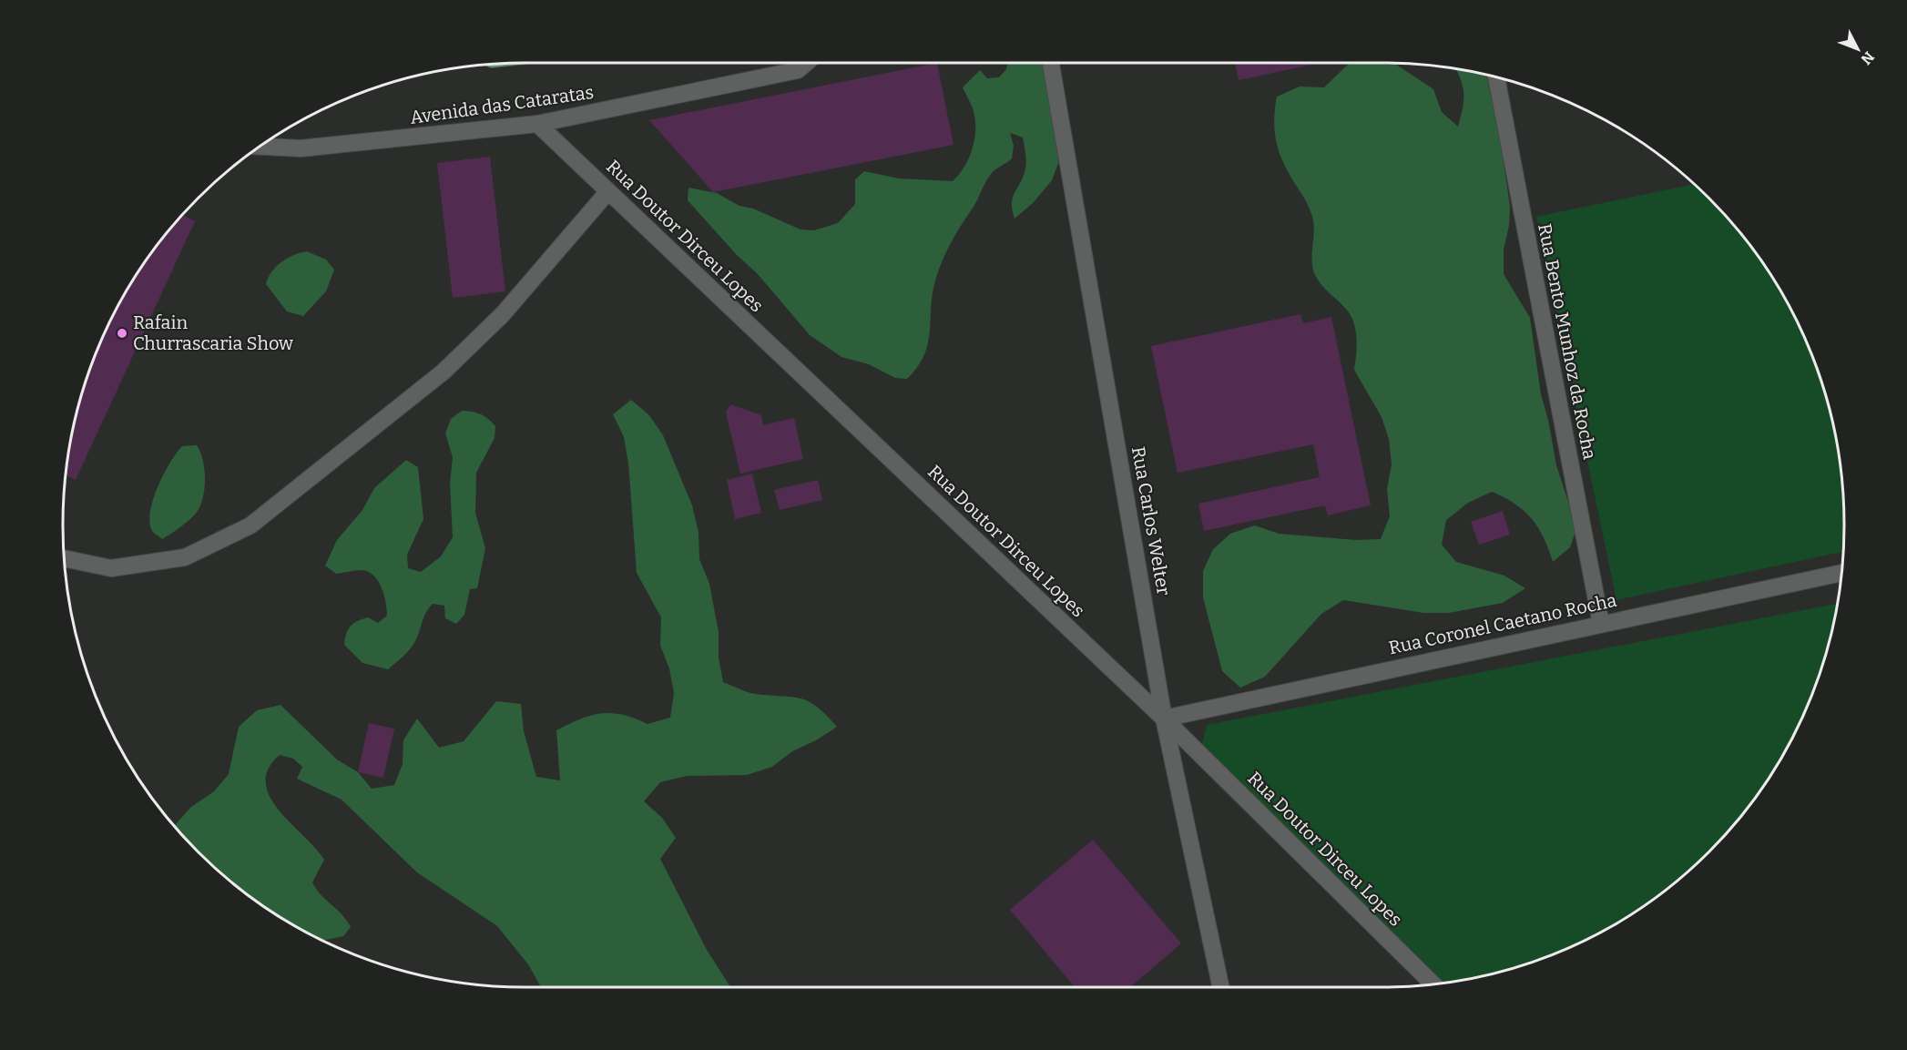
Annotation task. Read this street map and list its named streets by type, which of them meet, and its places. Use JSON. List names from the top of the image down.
{
  "streets": {
    "street": [
      "Avenida das Cataratas",
      "Rua Doutor Dirceu Lopes",
      "Rua Bento Munhoz da Rocha",
      "Rua Carlos Welter",
      "Rua Coronel Caetano Rocha"
    ]
  },
  "crossings": [
    ["Avenida das Cataratas", "Rua Doutor Dirceu Lopes"],
    ["Rua Doutor Dirceu Lopes", "Rua Carlos Welter"],
    ["Rua Doutor Dirceu Lopes", "Rua Coronel Caetano Rocha"],
    ["Rua Bento Munhoz da Rocha", "Rua Coronel Caetano Rocha"],
    ["Rua Carlos Welter", "Rua Coronel Caetano Rocha"]
  ],
  "places": ["Rafain Churrascaria Show"],
  "north": "bottom right"
}
